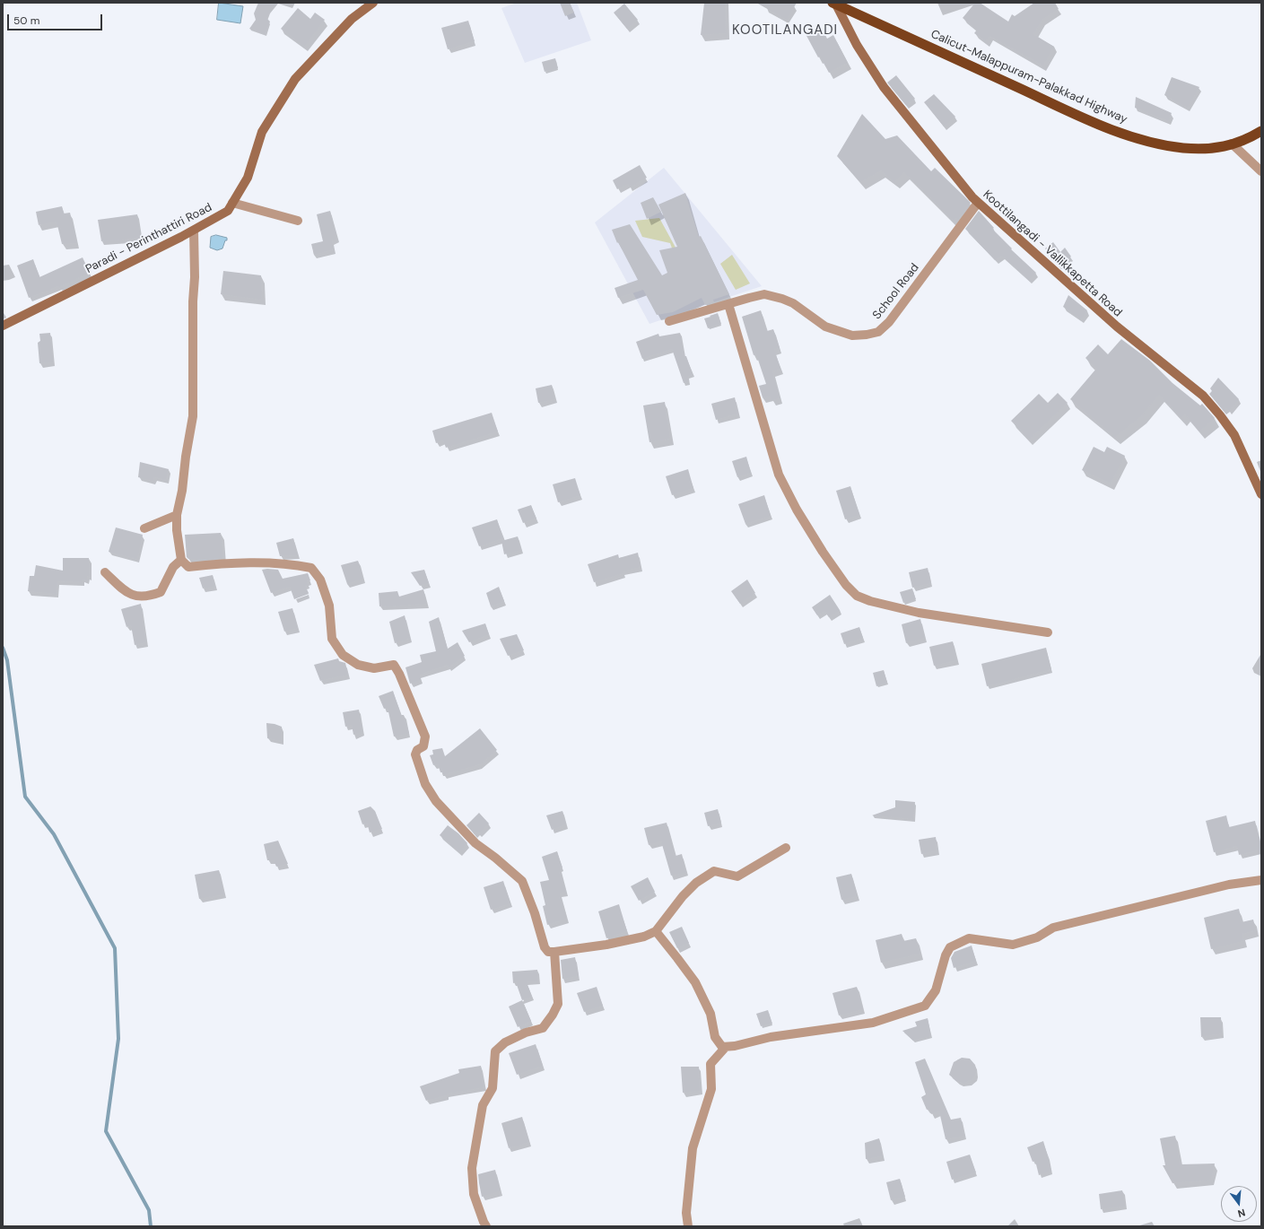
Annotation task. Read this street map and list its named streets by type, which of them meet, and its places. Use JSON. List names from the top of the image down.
{
  "streets": {
    "highway": ["Calicut-Malappuram-Palakkad Highway"],
    "main road": ["Paradi - Perinthattiri Road", "Koottilangadi - Vallikkapetta Road"],
    "street": ["School Road"]
  },
  "crossings": [
    ["Calicut-Malappuram-Palakkad Highway", "Koottilangadi - Vallikkapetta Road"],
    ["Koottilangadi - Vallikkapetta Road", "School Road"]
  ],
  "districts": ["KOOTILANGADI"],
  "scale_bar": "50 m",
  "north": "bottom"
}
